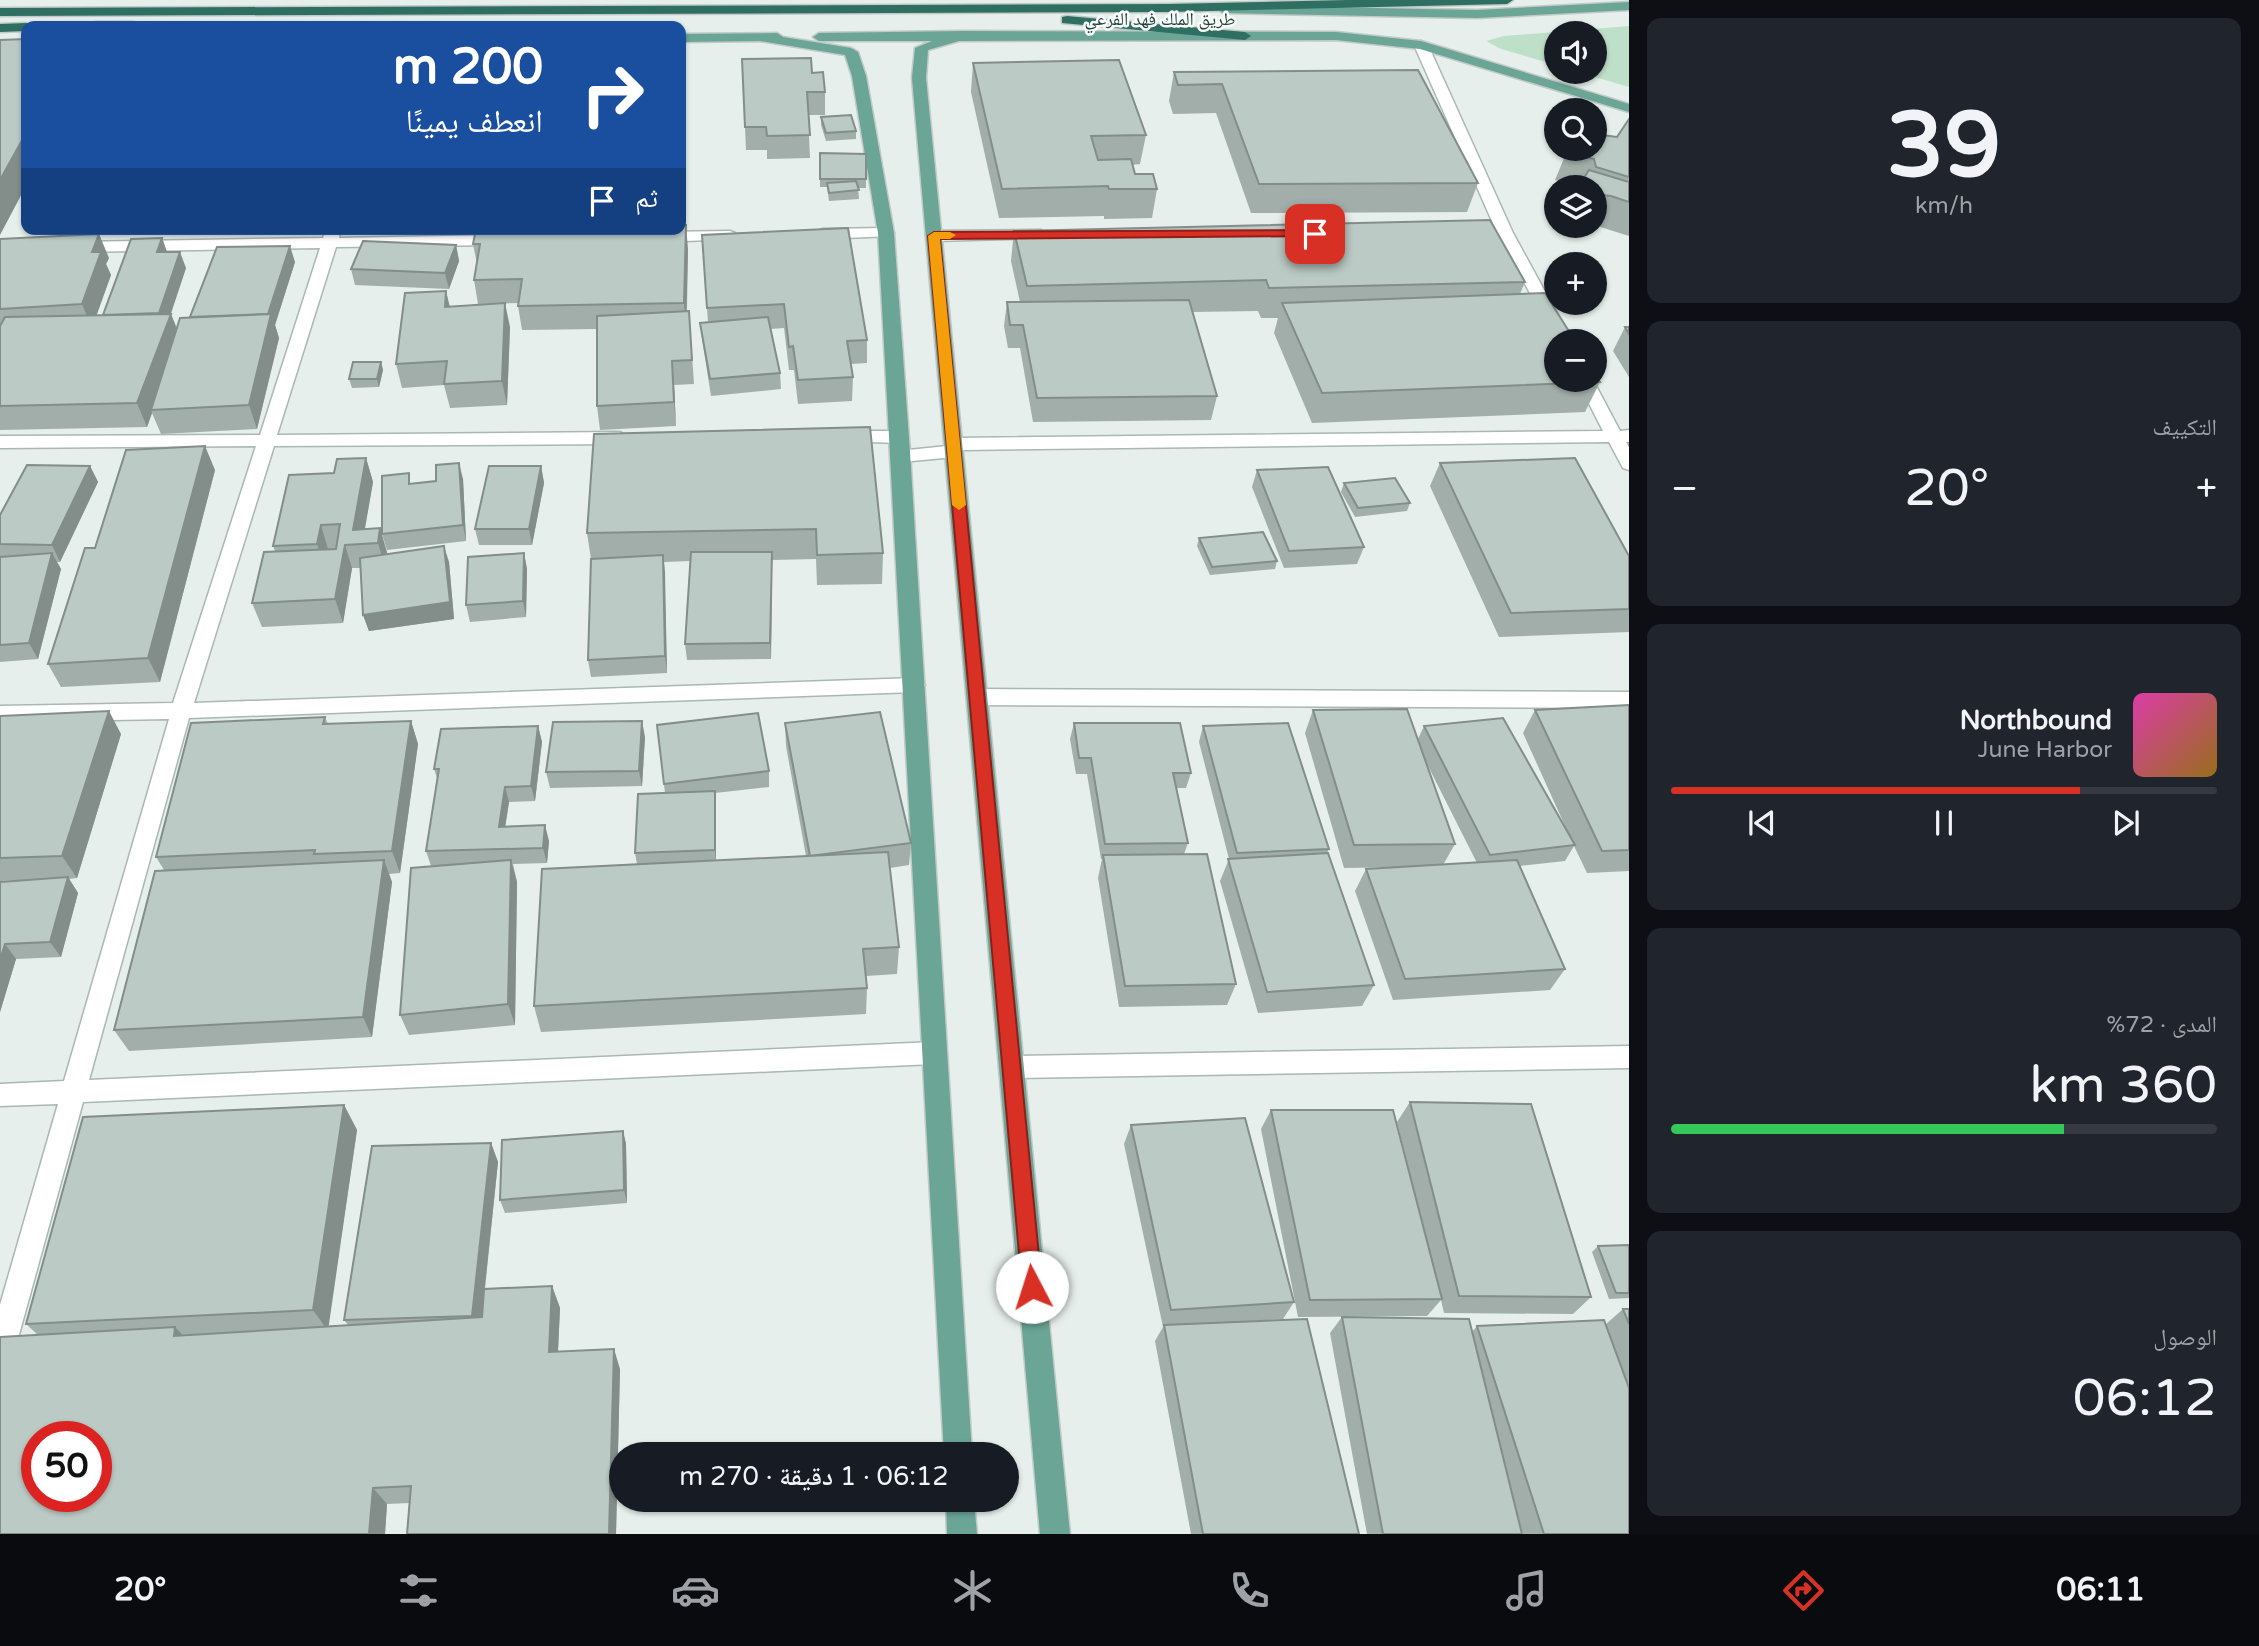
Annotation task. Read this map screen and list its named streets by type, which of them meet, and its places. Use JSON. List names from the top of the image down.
{
  "streets": {
    "main road": ["طريق الملك فهد الفرعي"]
  },
  "page": {
    "tile": [
      ["39", "km/h"],
      "التكييف",
      ["المدى · 72%", "360 km"],
      ["الوصول", "06:12"]
    ],
    "map_buttons": ["+", "−"],
    "turn": ["200 m", "انعطف يمينًا"],
    "then": "ثم",
    "heat": ["−", "20°", "+"],
    "song": ["Northbound", "June Harbor"],
    "limit": "50",
    "trip": "06:12 · 1 دقيقة · 270 m",
    "tabs": ["06:11", "20°"]
  }
}
